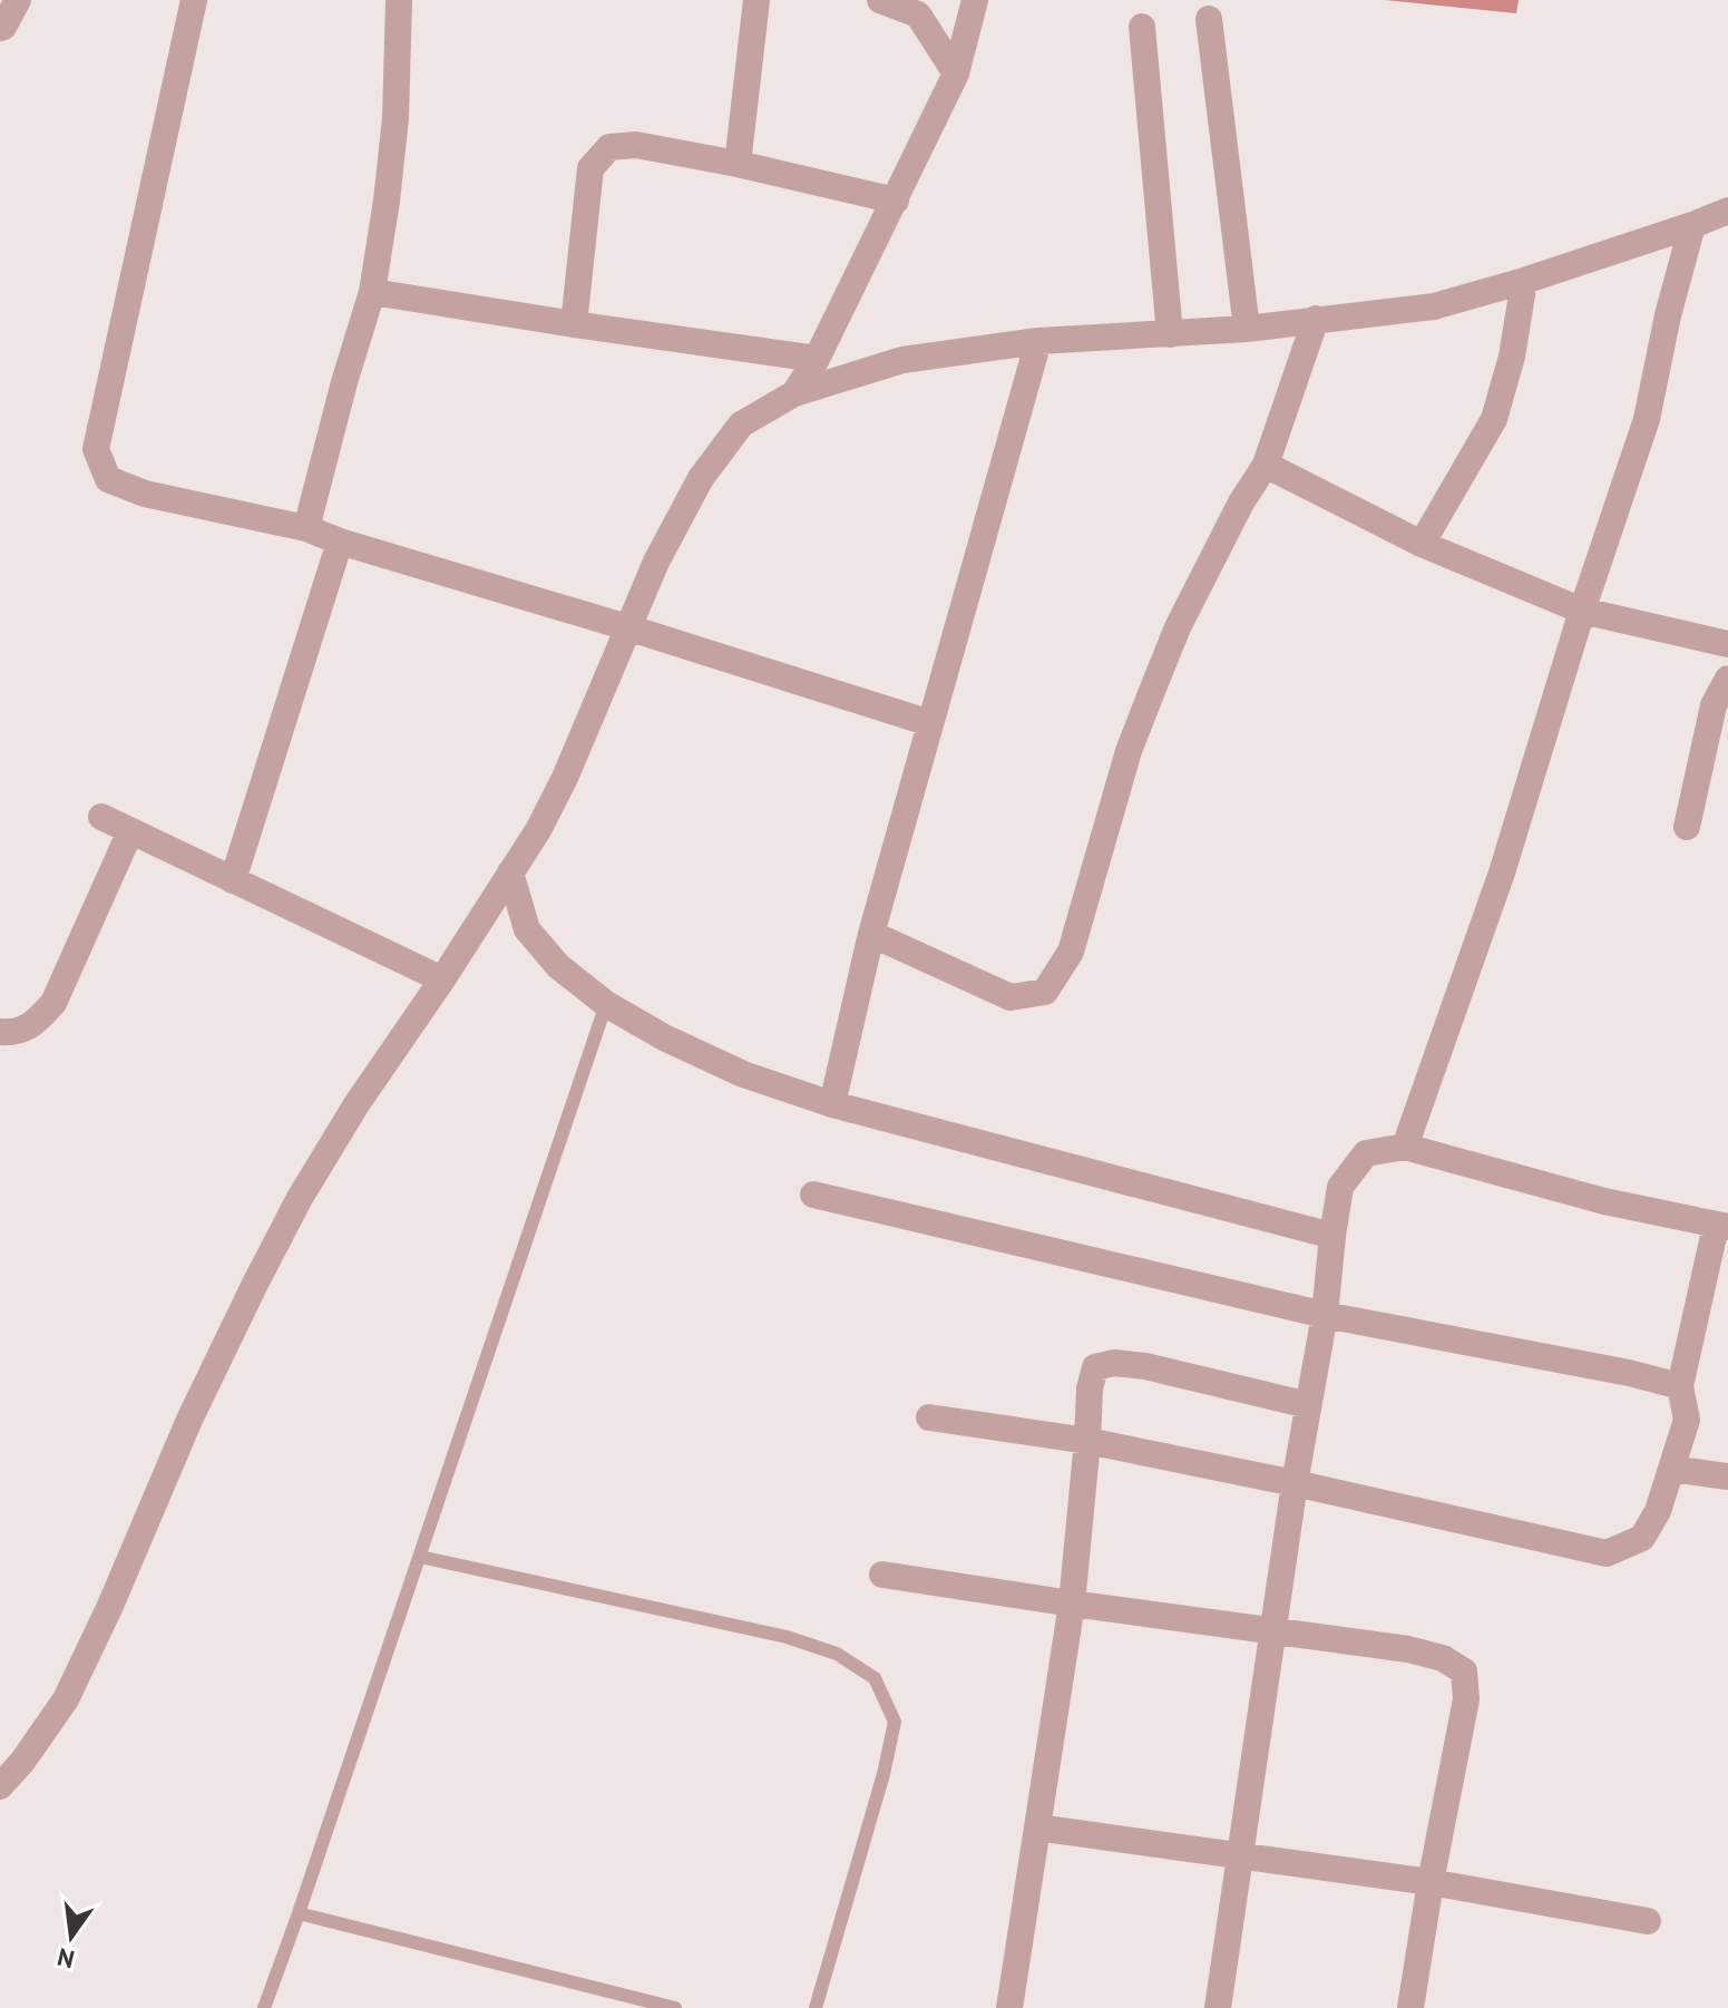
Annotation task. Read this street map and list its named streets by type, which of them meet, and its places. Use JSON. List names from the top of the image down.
{
  "north": "bottom"
}
